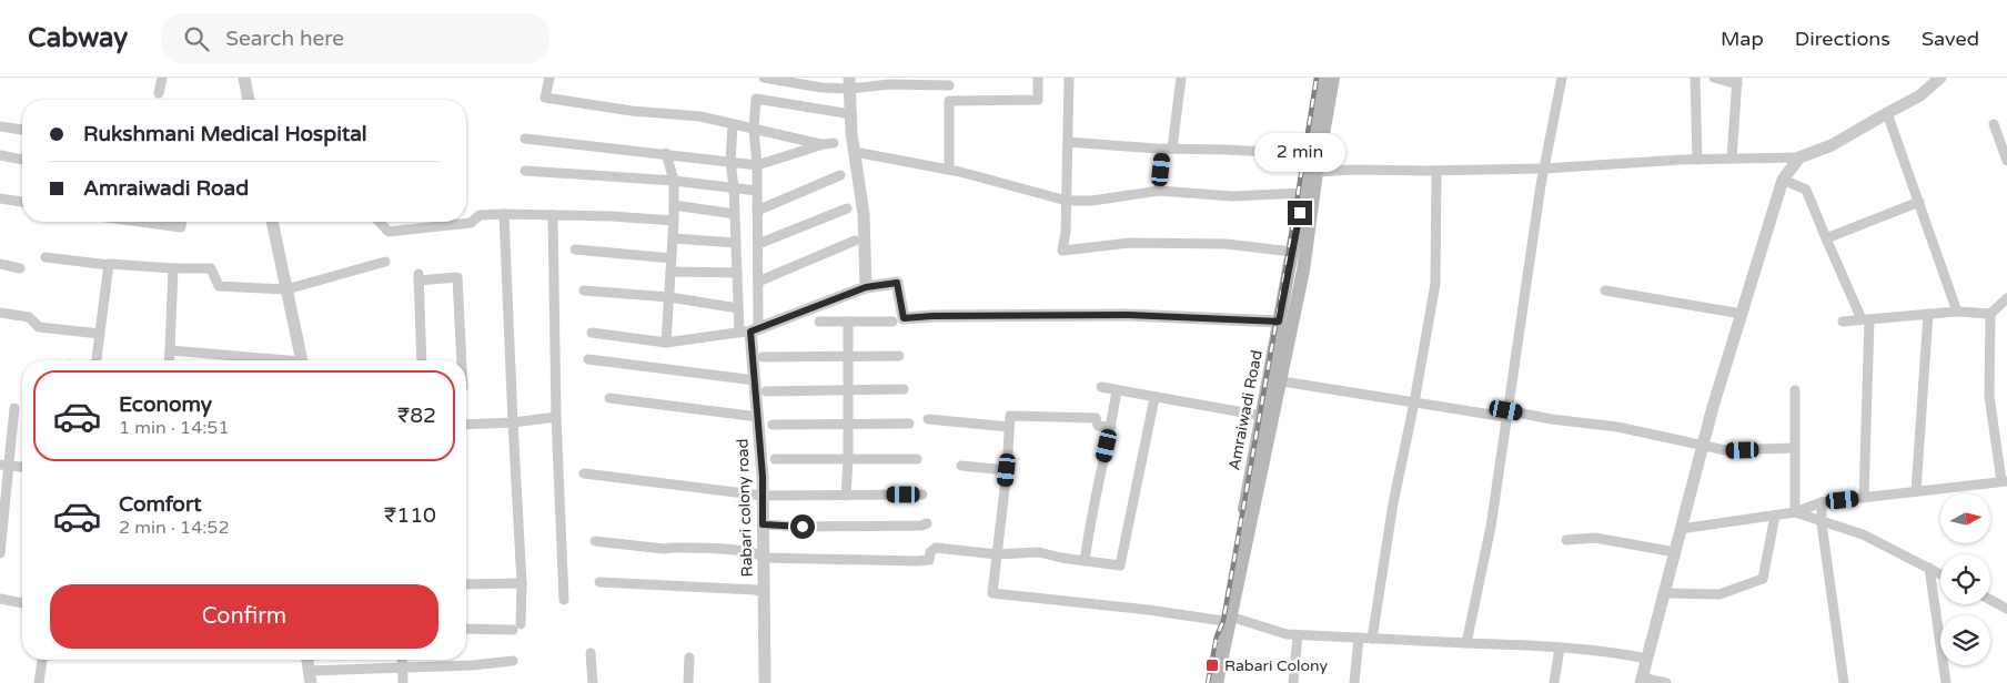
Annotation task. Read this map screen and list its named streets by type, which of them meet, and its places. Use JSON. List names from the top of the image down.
{
  "streets": {
    "main road": ["Amraiwadi Road"],
    "street": ["Rabari colony road"]
  },
  "places": {
    "transit": ["Rabari Colony"]
  },
  "north": "right",
  "page": {
    "header": "Cabway",
    "search": "Search here",
    "nav": ["Map", "Directions", "Saved"],
    "banner": ["Rukshmani Medical Hospital", "Amraiwadi Road"],
    "bubble": "2 min",
    "list": [
      {
        "name": "Economy",
        "note": "1 min · 14:51",
        "value": "₹82"
      },
      {
        "name": "Comfort",
        "note": "2 min · 14:52",
        "value": "₹110"
      }
    ],
    "buttons": "Confirm"
  }
}
